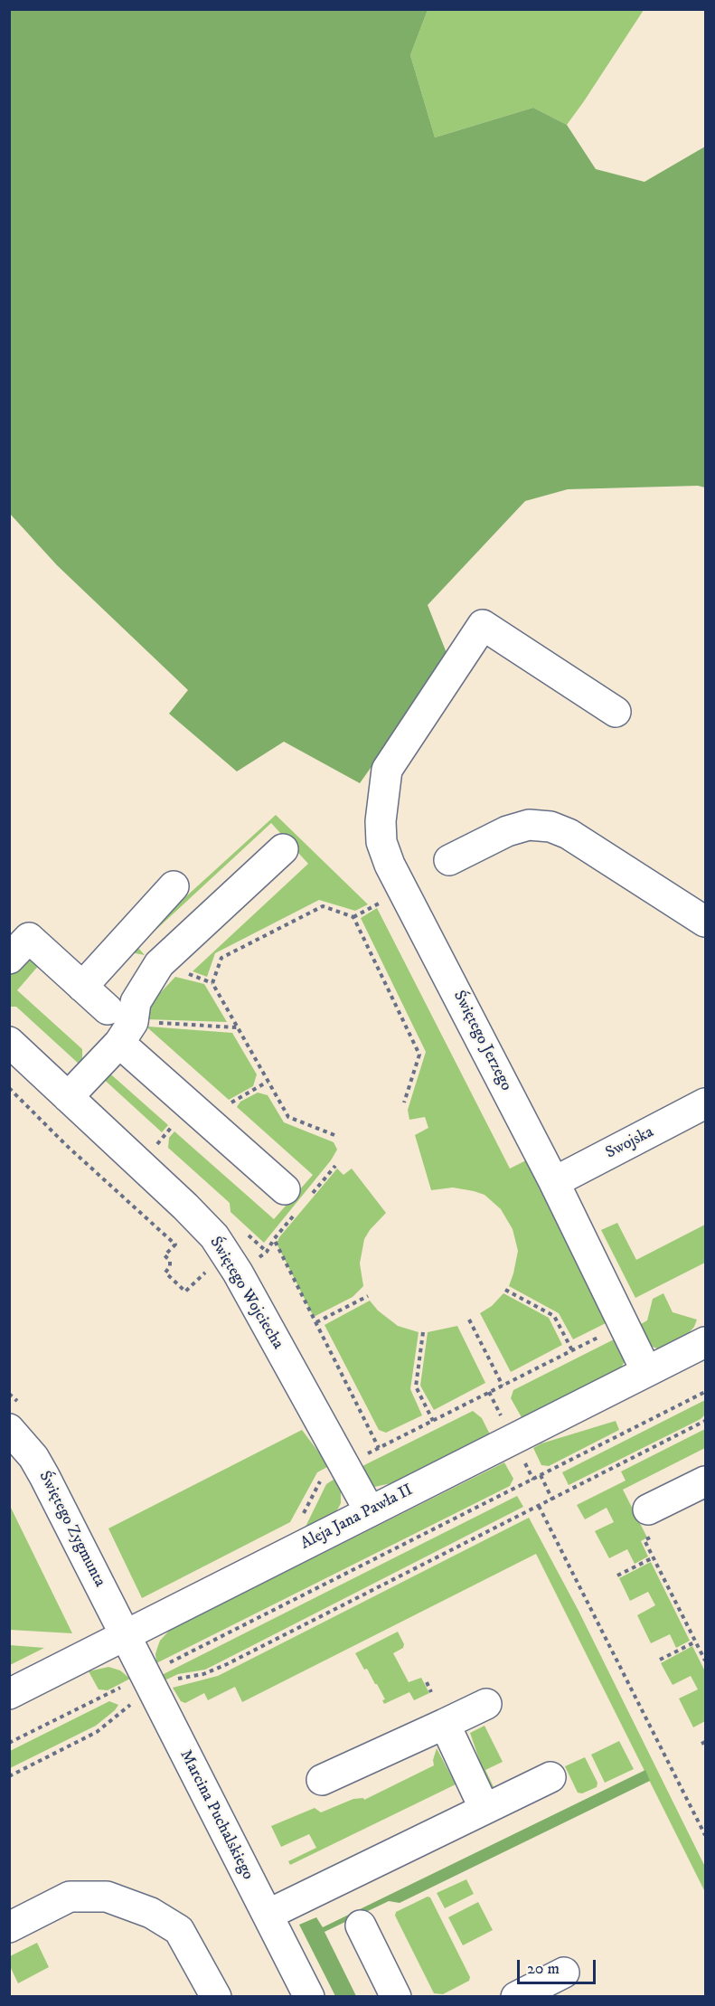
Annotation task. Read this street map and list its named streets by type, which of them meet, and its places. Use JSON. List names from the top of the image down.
{
  "streets": {
    "street": [
      "Świętego Jerzego",
      "Swojska",
      "Świętego Wojciecha",
      "Aleja Jana Pawła II",
      "Świętego Zygmunta",
      "Marcina Puchalskiego"
    ]
  },
  "crossings": [
    ["Świętego Jerzego", "Swojska"],
    ["Świętego Jerzego", "Aleja Jana Pawła II"],
    ["Świętego Wojciecha", "Aleja Jana Pawła II"],
    ["Aleja Jana Pawła II", "Świętego Zygmunta"],
    ["Aleja Jana Pawła II", "Marcina Puchalskiego"],
    ["Świętego Zygmunta", "Marcina Puchalskiego"]
  ],
  "scale_bar": "20 m"
}
